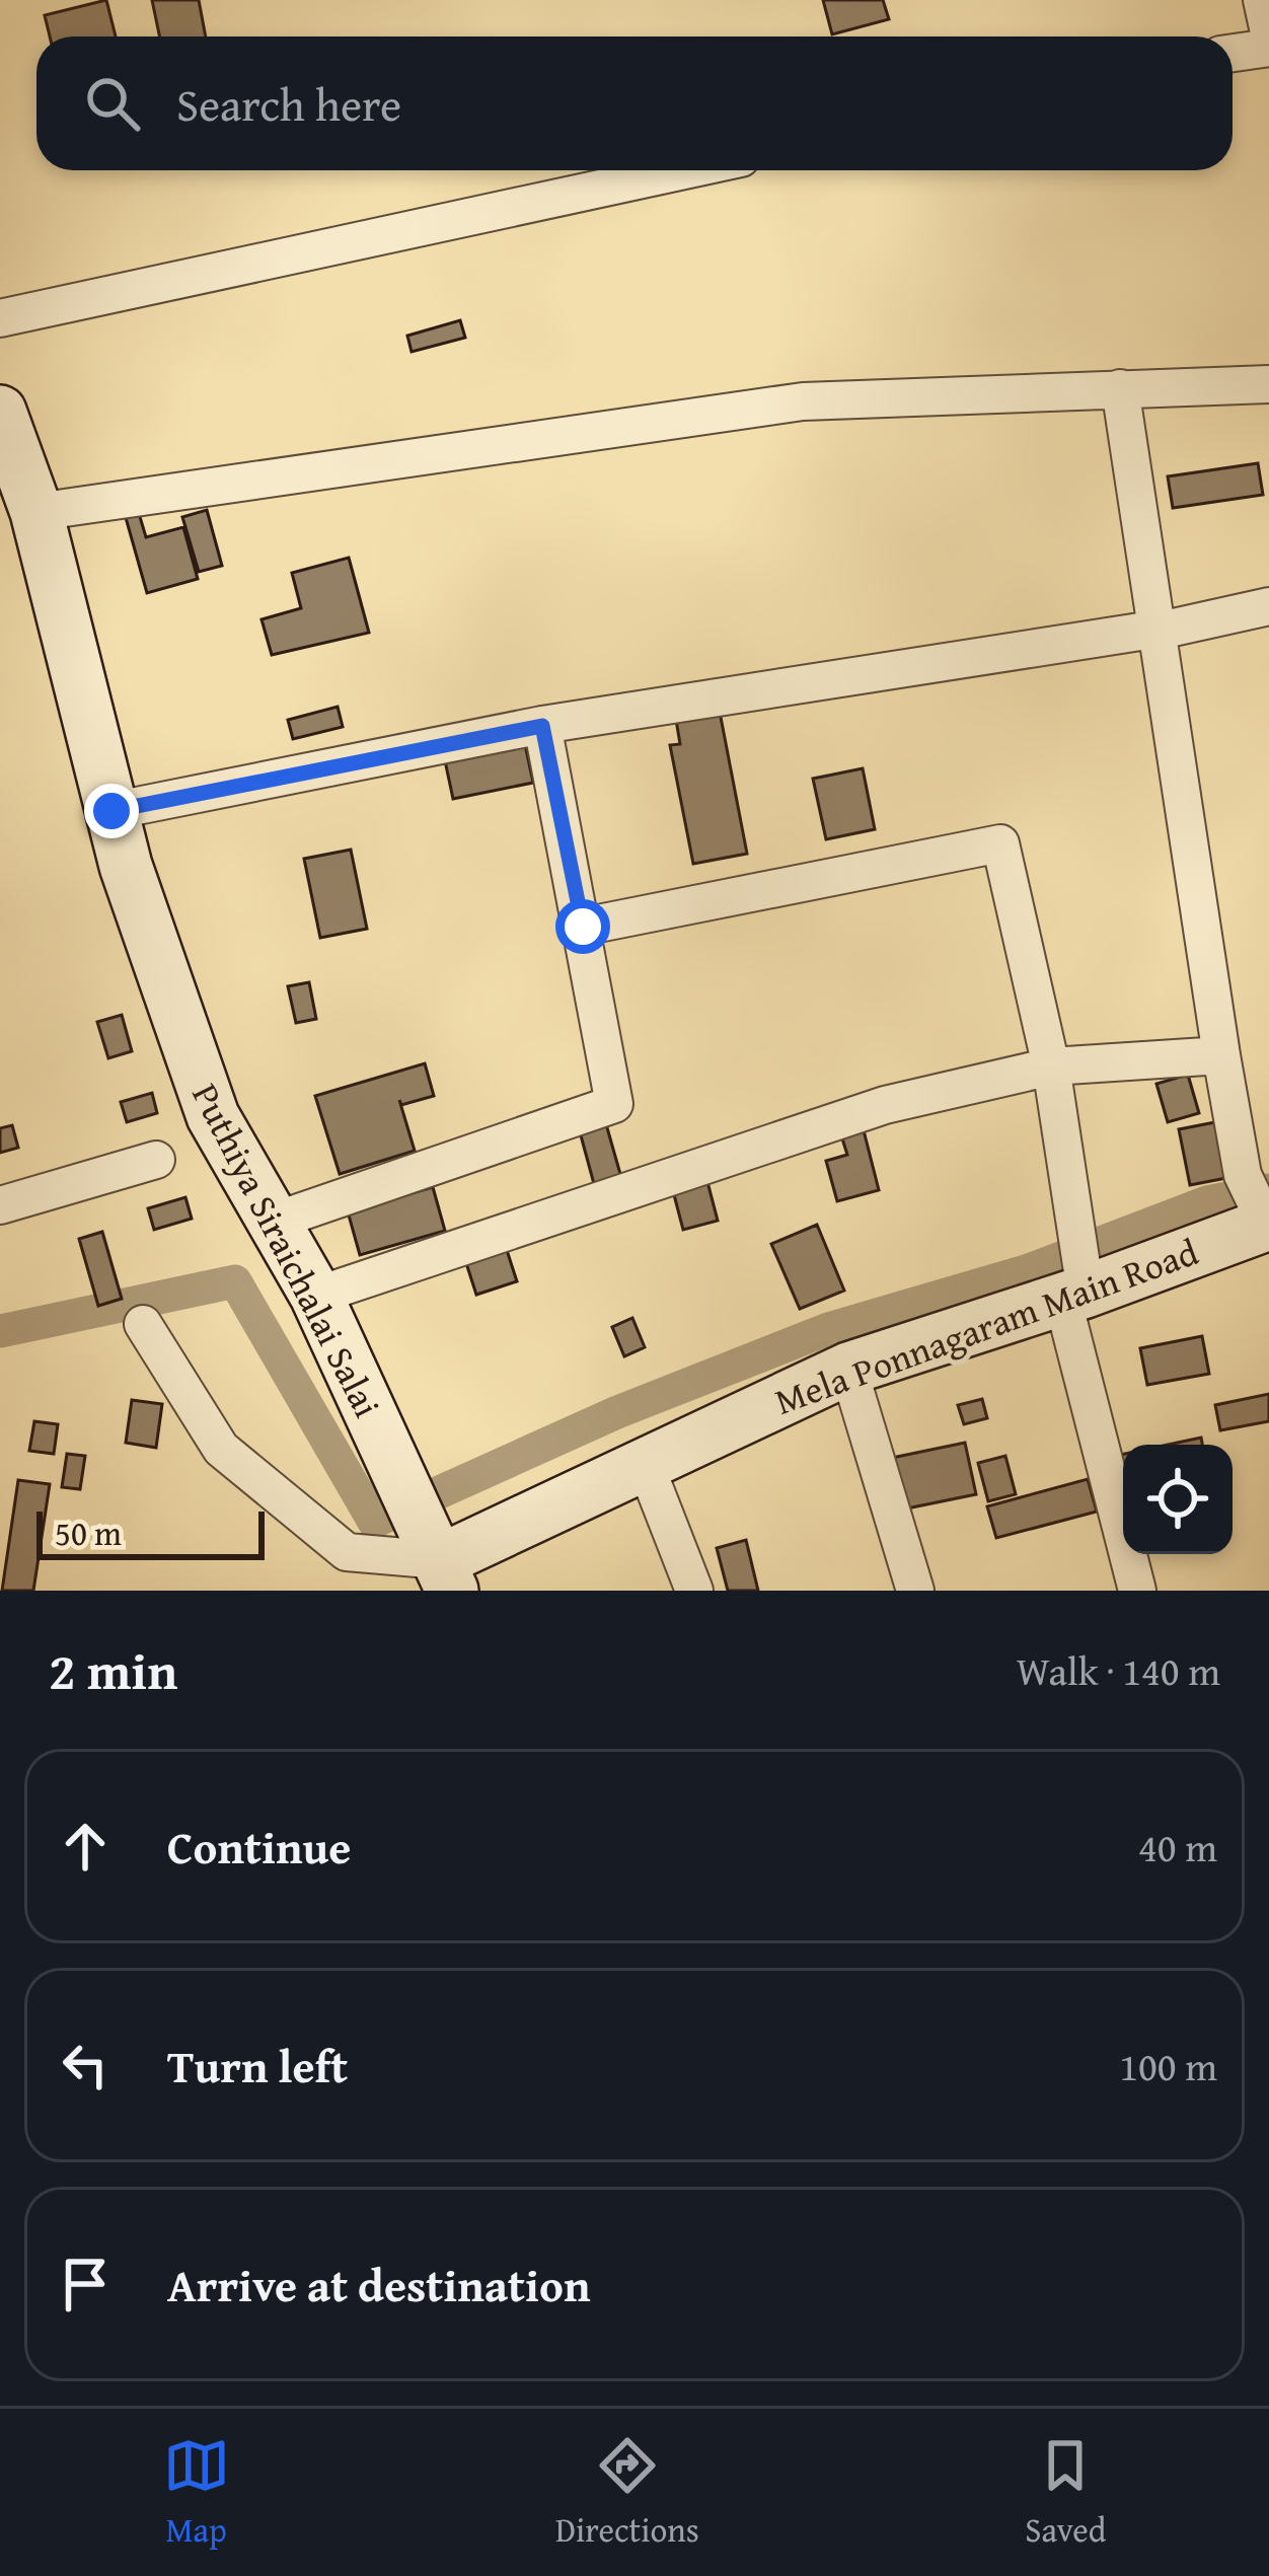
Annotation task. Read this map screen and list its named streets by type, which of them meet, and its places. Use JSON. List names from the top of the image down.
{
  "streets": {
    "main road": ["Puthiya Siraichalai Salai", "Mela Ponnagaram Main Road"]
  },
  "crossings": [
    ["Puthiya Siraichalai Salai", "Mela Ponnagaram Main Road"]
  ],
  "scale_bar": "50 m",
  "page": {
    "search": "Search here",
    "scale": "50 m",
    "heading": ["2 min", "Walk · 140 m"],
    "list": [
      ["Continue", "40 m"],
      ["Turn left", "100 m"],
      "Arrive at destination"
    ],
    "nav": ["Map", "Directions", "Saved"]
  }
}
